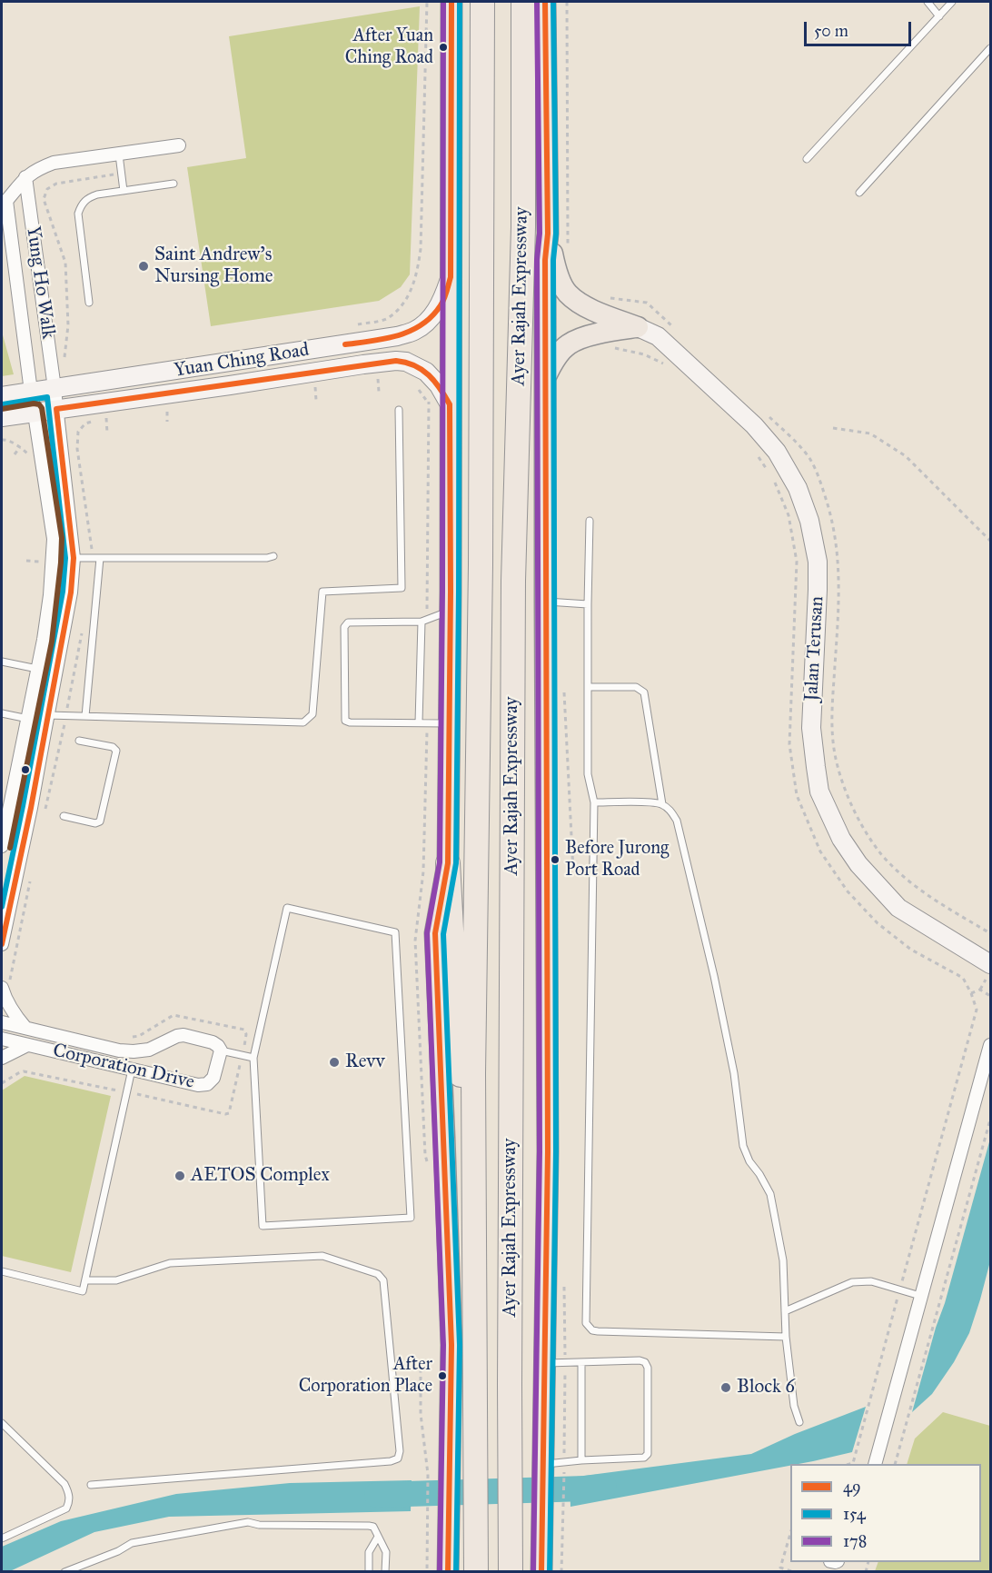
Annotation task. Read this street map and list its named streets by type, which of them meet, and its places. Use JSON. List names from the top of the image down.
{
  "streets": {
    "highway": ["Ayer Rajah Expressway"],
    "street": [
      "Yung Ho Walk",
      "Yuan Ching Road",
      "Jalan Terusan",
      "Corporation Drive"
    ]
  },
  "crossings": [
    ["Yung Ho Walk", "Yuan Ching Road"]
  ],
  "places": [
    "After Yuan Ching Road",
    "Saint Andrew's Nursing Home",
    "Before Jurong Port Road",
    "Revv",
    "AETOS Complex",
    "After Corporation Place",
    "Block 6"
  ],
  "lines": ["transit line 49", "transit line 154", "transit line 178"],
  "legend": ["49", "154", "178"],
  "scale_bar": "50 m"
}
